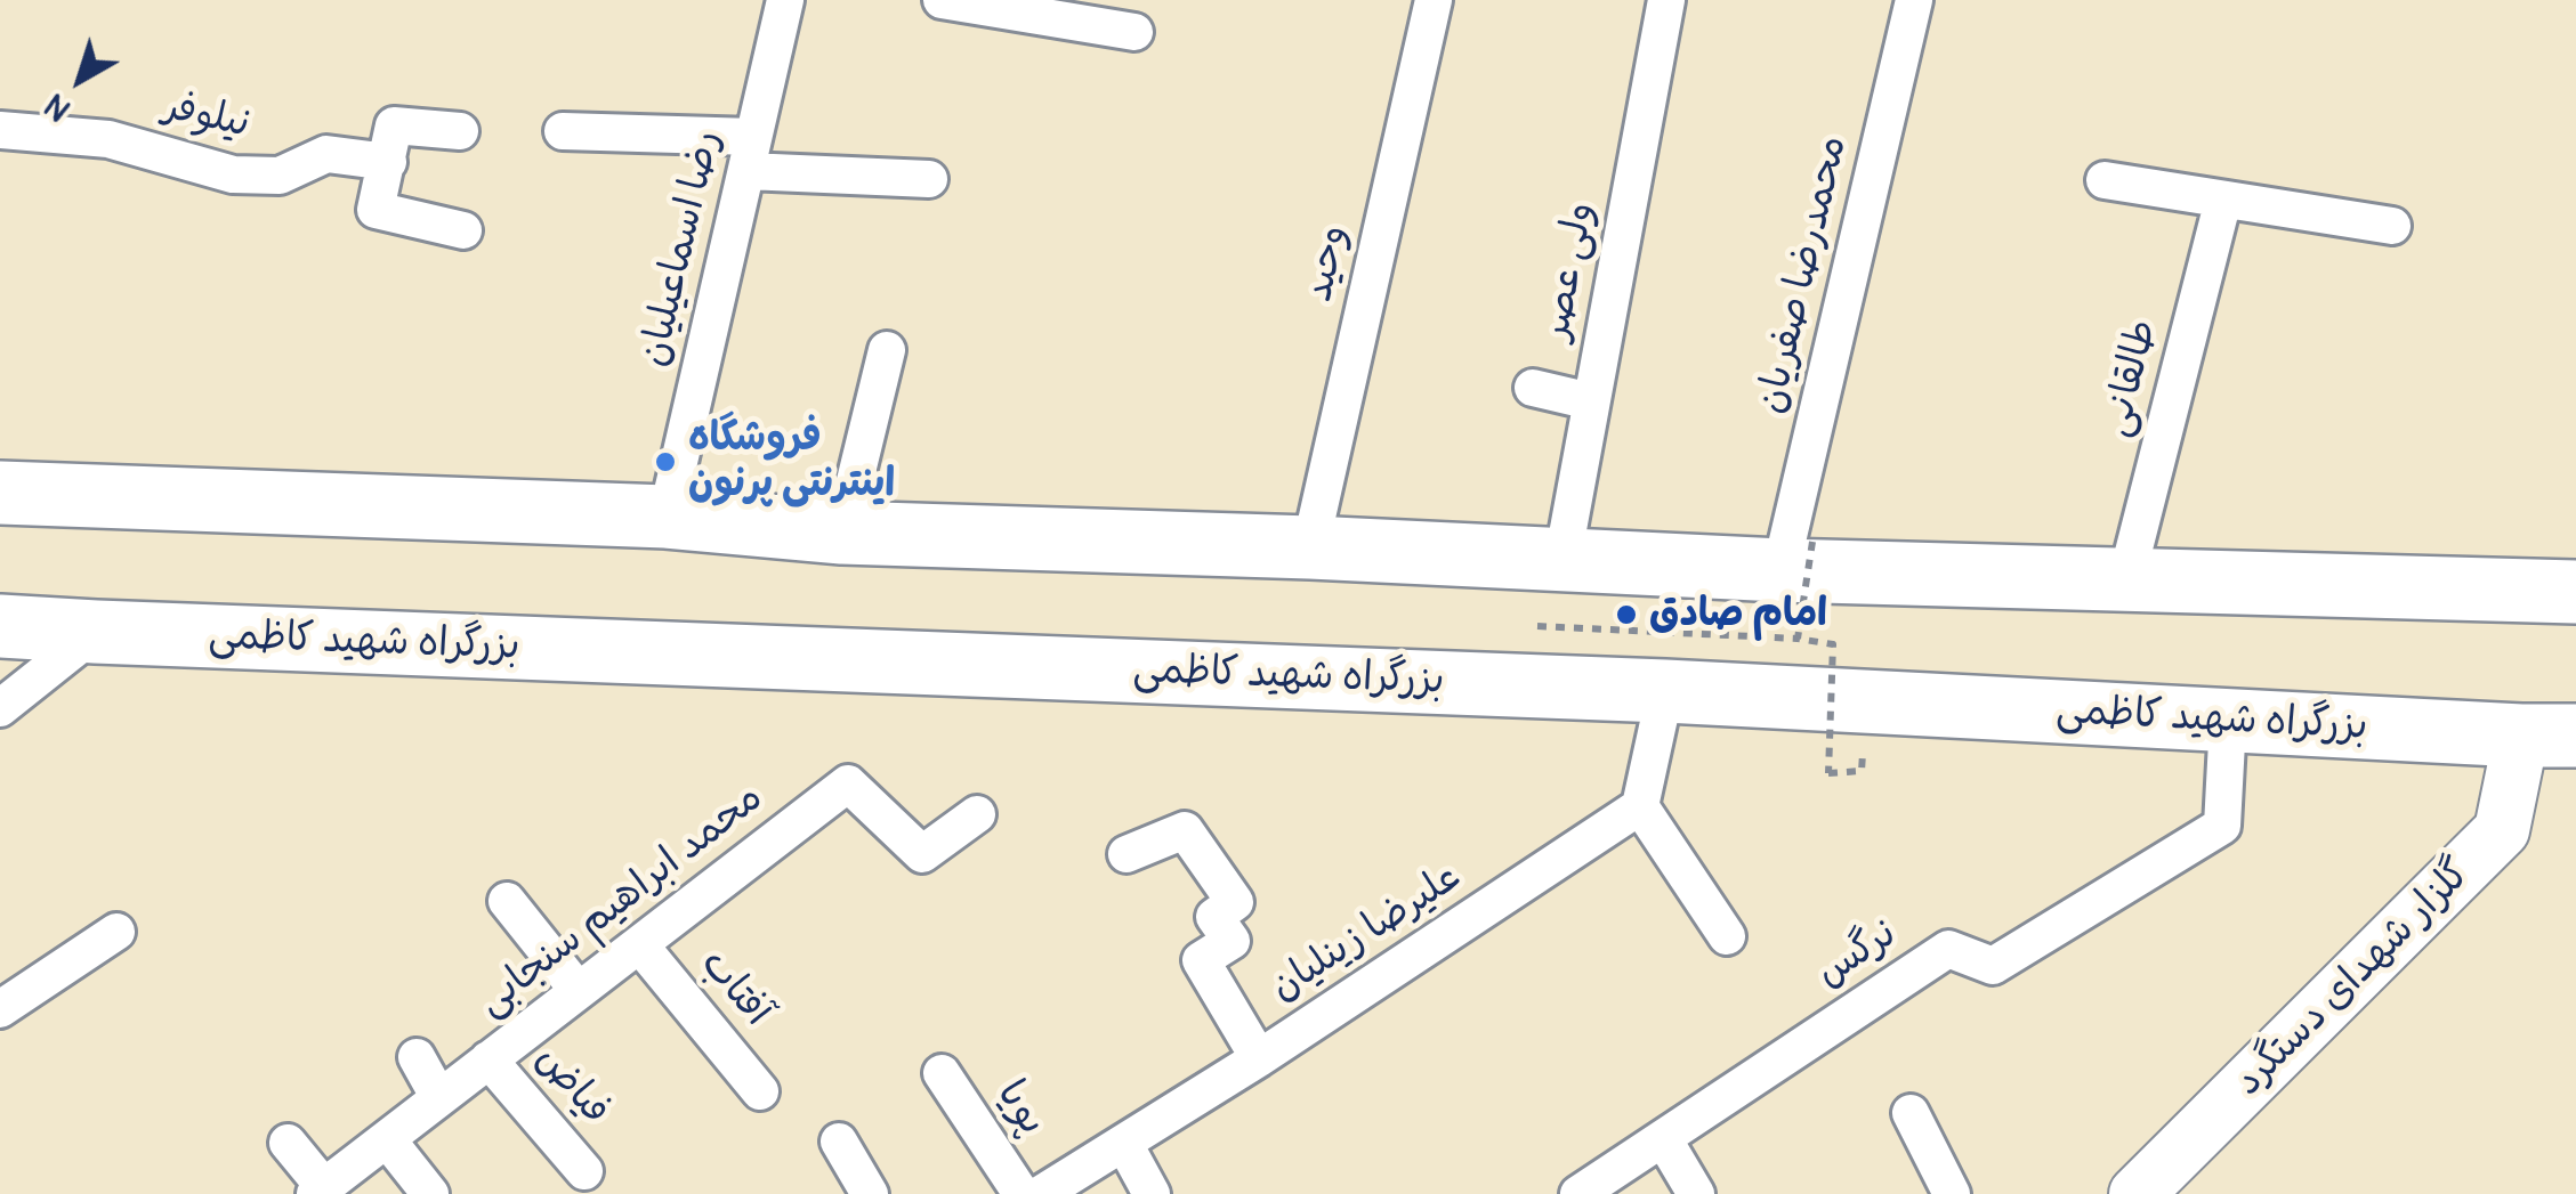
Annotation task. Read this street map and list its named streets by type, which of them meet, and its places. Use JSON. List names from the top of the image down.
{
  "streets": {
    "highway": ["بزرگراه شهید کاظمی"],
    "street": [
      "نیلوفر",
      "رضا اسماعیلیان",
      "وحید",
      "ولی عصر",
      "محمدرضا صفریان",
      "طالقانی",
      "محمد ابراهیم سنجابی",
      "علیرضا زینلیان",
      "نرگس",
      "گلزار شهدای دستگرد",
      "آفتاب",
      "فیاض",
      "پویا"
    ]
  },
  "crossings": [
    ["بزرگراه شهید کاظمی", "نرگس"],
    ["بزرگراه شهید کاظمی", "گلزار شهدای دستگرد"],
    ["محمد ابراهیم سنجابی", "آفتاب"],
    ["محمد ابراهیم سنجابی", "فیاض"]
  ],
  "places": ["فروشگاه اینترنتی پرنون", "امام صادق"],
  "north": "bottom left"
}
